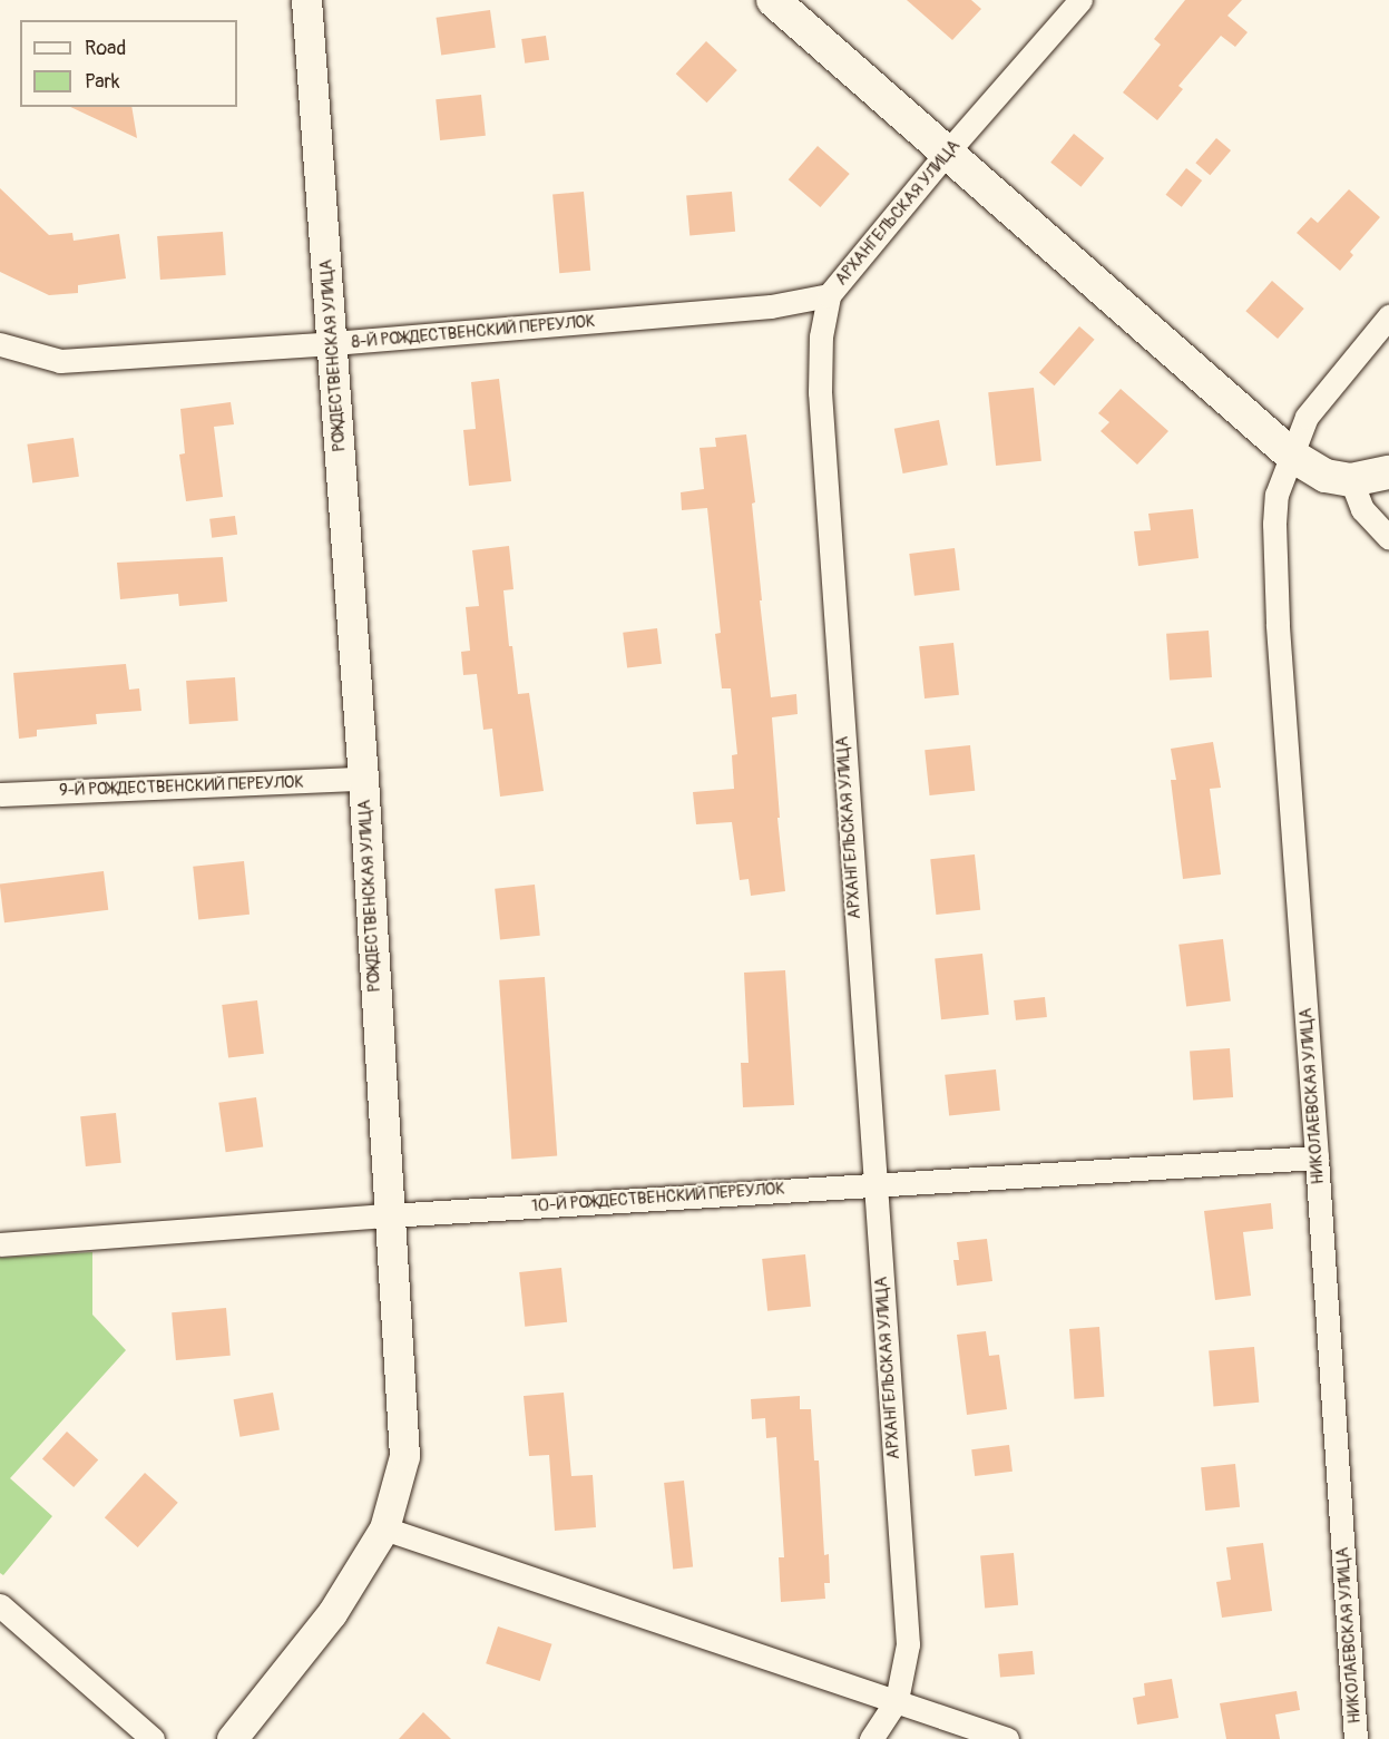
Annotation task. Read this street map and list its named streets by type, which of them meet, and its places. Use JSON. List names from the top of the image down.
{
  "streets": {
    "street": [
      "АРХАНГЕЛЬСКАЯ УЛИЦА",
      "8-Й РОЖДЕСТВЕНСКИЙ ПЕРЕУЛОК",
      "РОЖДЕСТВЕНСКАЯ УЛИЦА",
      "9-Й РОЖДЕСТВЕНСКИЙ ПЕРЕУЛОК",
      "НИКОЛАЕВСКАЯ УЛИЦА",
      "10-Й РОЖДЕСТВЕНСКИЙ ПЕРЕУЛОК"
    ]
  },
  "crossings": [
    ["АРХАНГЕЛЬСКАЯ УЛИЦА", "8-Й РОЖДЕСТВЕНСКИЙ ПЕРЕУЛОК"],
    ["АРХАНГЕЛЬСКАЯ УЛИЦА", "10-Й РОЖДЕСТВЕНСКИЙ ПЕРЕУЛОК"],
    ["8-Й РОЖДЕСТВЕНСКИЙ ПЕРЕУЛОК", "РОЖДЕСТВЕНСКАЯ УЛИЦА"],
    ["РОЖДЕСТВЕНСКАЯ УЛИЦА", "9-Й РОЖДЕСТВЕНСКИЙ ПЕРЕУЛОК"],
    ["РОЖДЕСТВЕНСКАЯ УЛИЦА", "10-Й РОЖДЕСТВЕНСКИЙ ПЕРЕУЛОК"],
    ["НИКОЛАЕВСКАЯ УЛИЦА", "10-Й РОЖДЕСТВЕНСКИЙ ПЕРЕУЛОК"]
  ],
  "legend": ["Road", "Park"]
}
